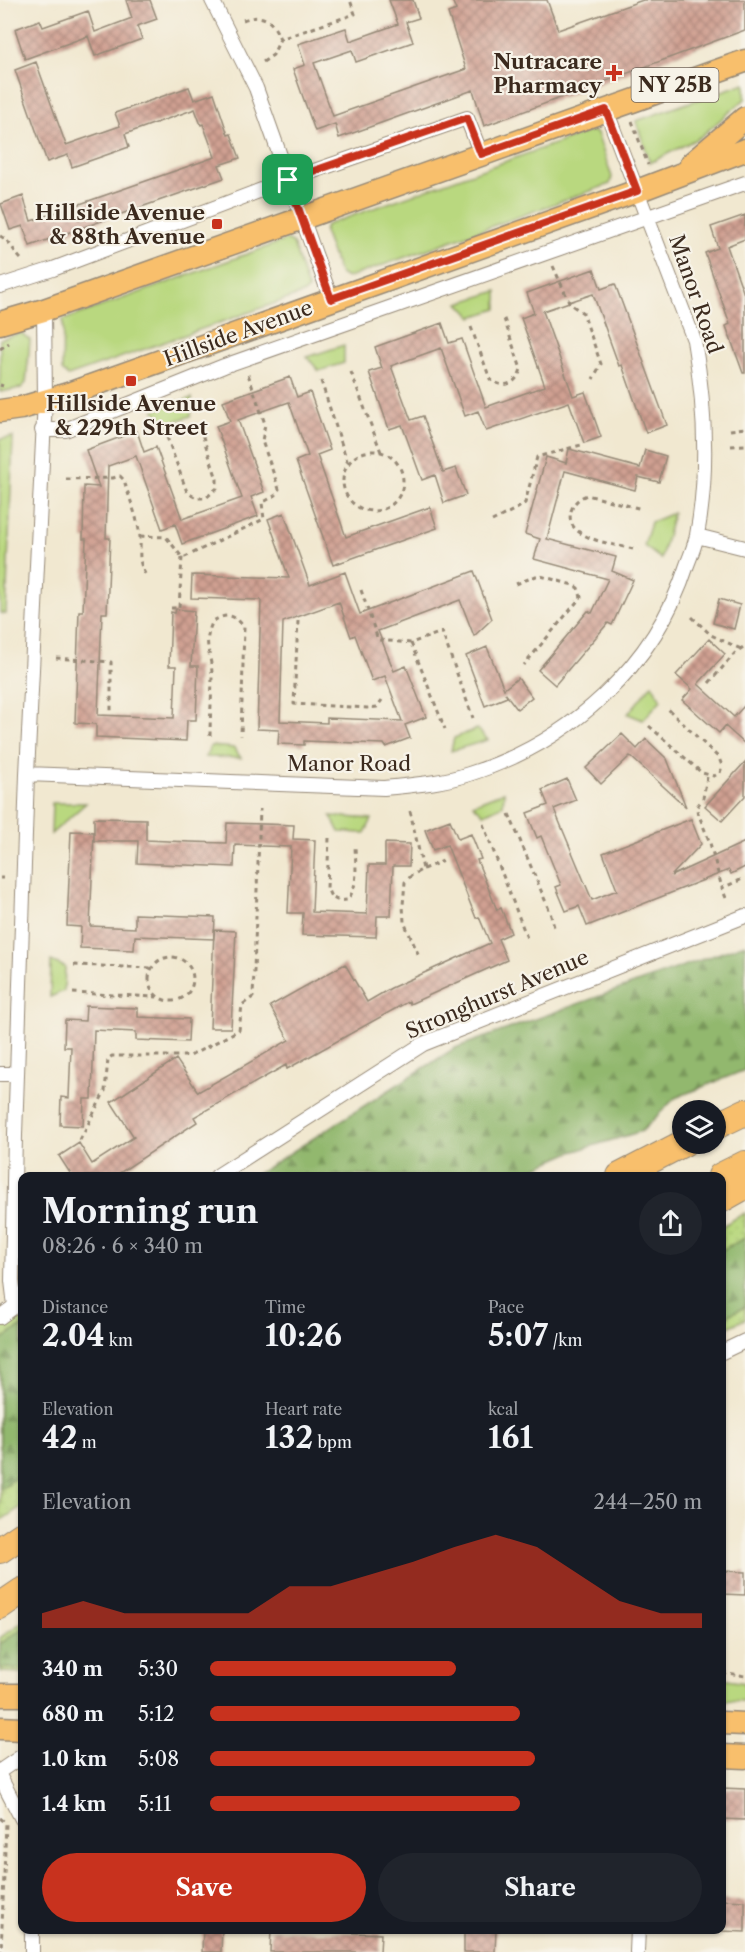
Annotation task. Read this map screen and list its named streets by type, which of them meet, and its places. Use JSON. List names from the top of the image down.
{
  "streets": {
    "main road": ["NY 25B", "Hillside Avenue"],
    "street": ["Manor Road", "Stronghurst Avenue"]
  },
  "crossings": [
    ["NY 25B", "Manor Road"],
    ["Manor Road", "Hillside Avenue"]
  ],
  "places": {
    "health": ["Nutracare Pharmacy"],
    "transit": ["Hillside Avenue & 88th Avenue", "Hillside Avenue & 229th Street"]
  },
  "page": {
    "heading": ["Morning run", "08:26 · 6 × 340 m"],
    "stats": [
      ["Distance", "2.04 km"],
      ["Time", "10:26"],
      ["Pace", "5:07 /km"],
      ["Elevation", "42 m"],
      ["Heart rate", "132 bpm"],
      ["kcal", "161"]
    ],
    "chart": ["Elevation", "244–250 m"],
    "list": [
      {
        "name": "340 m",
        "note": "5:30"
      },
      {
        "name": "680 m",
        "note": "5:12"
      },
      {
        "name": "1.0 km",
        "note": "5:08"
      },
      {
        "name": "1.4 km",
        "note": "5:11"
      }
    ],
    "buttons": ["Save", "Share"]
  }
}
